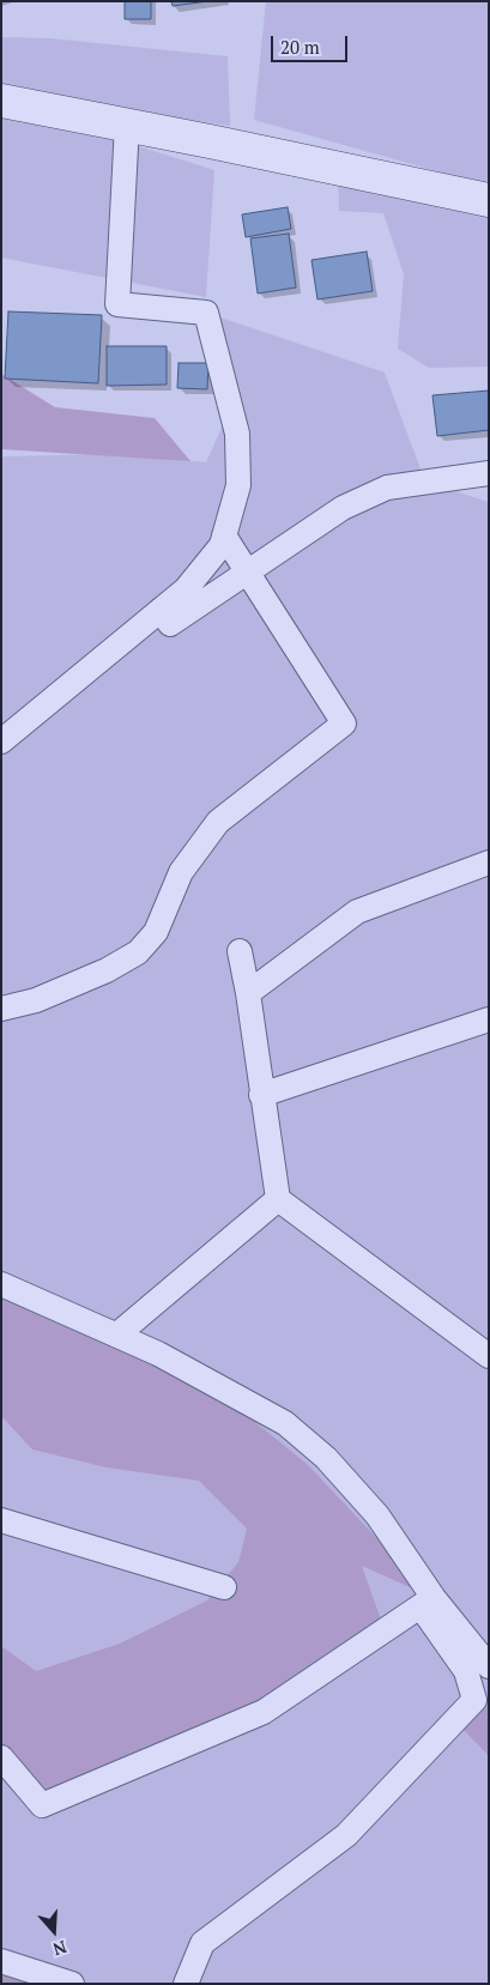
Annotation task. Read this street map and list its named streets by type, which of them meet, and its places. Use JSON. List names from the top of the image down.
{
  "scale_bar": "20 m",
  "north": "bottom"
}
